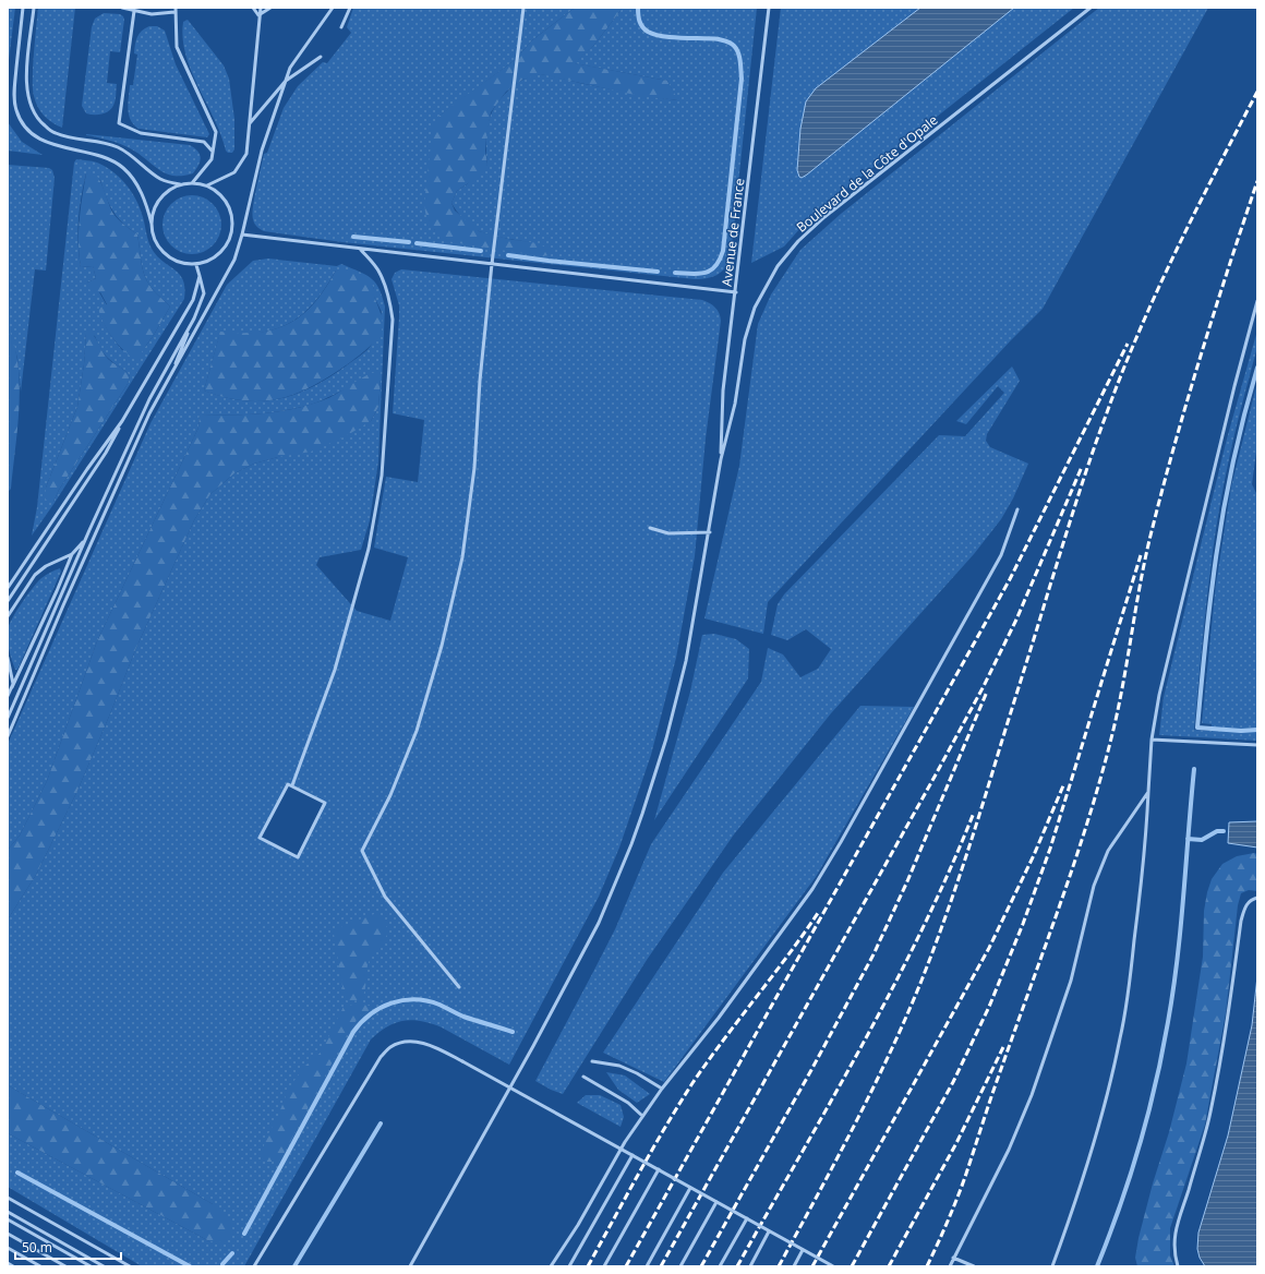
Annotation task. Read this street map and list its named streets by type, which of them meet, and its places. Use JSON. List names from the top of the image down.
{
  "streets": {
    "lane": ["Boulevard de la Côte d'Opale", "Avenue de France"]
  },
  "crossings": [
    ["Boulevard de la Côte d'Opale", "Avenue de France"]
  ],
  "scale_bar": "50 m"
}
